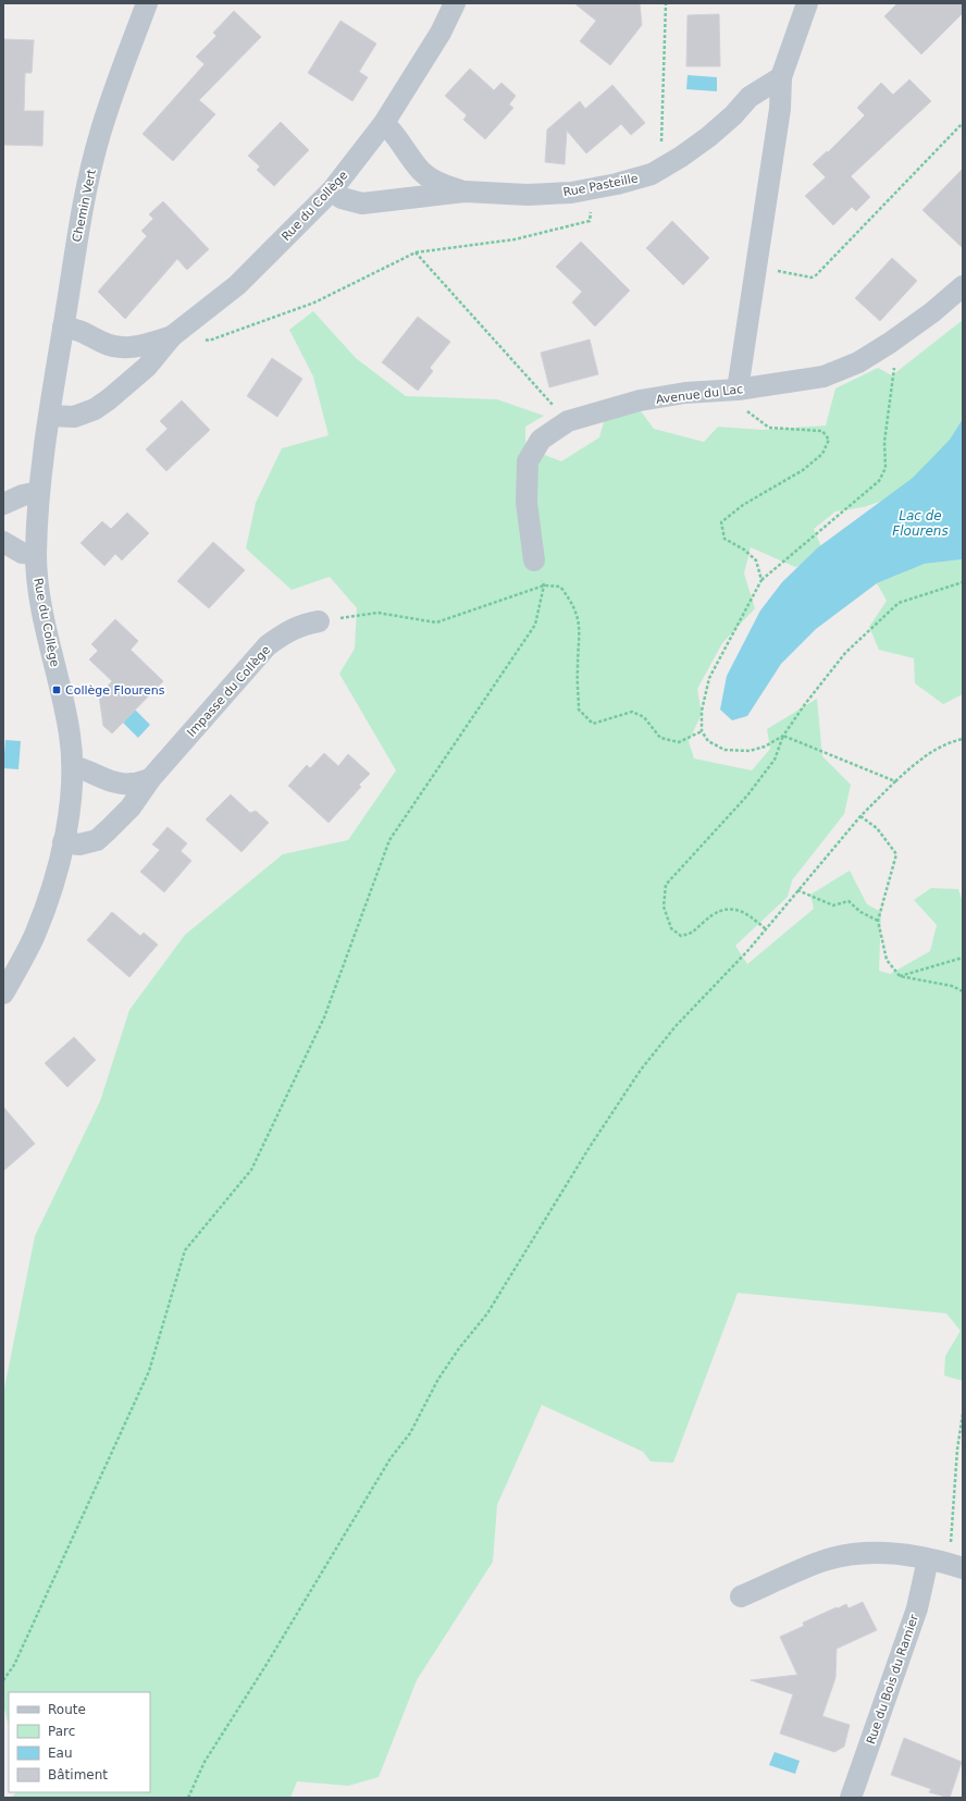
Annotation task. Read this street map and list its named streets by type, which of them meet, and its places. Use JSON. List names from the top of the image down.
{
  "streets": {
    "street": [
      "Rue Pasteille",
      "Chemin Vert",
      "Rue du Collège",
      "Avenue du Lac",
      "Impasse du Collège",
      "Rue du Bois du Ramier"
    ]
  },
  "crossings": [
    ["Rue Pasteille", "Rue du Collège"],
    ["Chemin Vert", "Rue du Collège"],
    ["Rue du Collège", "Impasse du Collège"]
  ],
  "water": ["Lac de Flourens"],
  "places": {
    "transit": ["Collège Flourens"]
  },
  "legend": [
    "Route",
    "Parc",
    "Eau",
    "Bâtiment"
  ]
}
